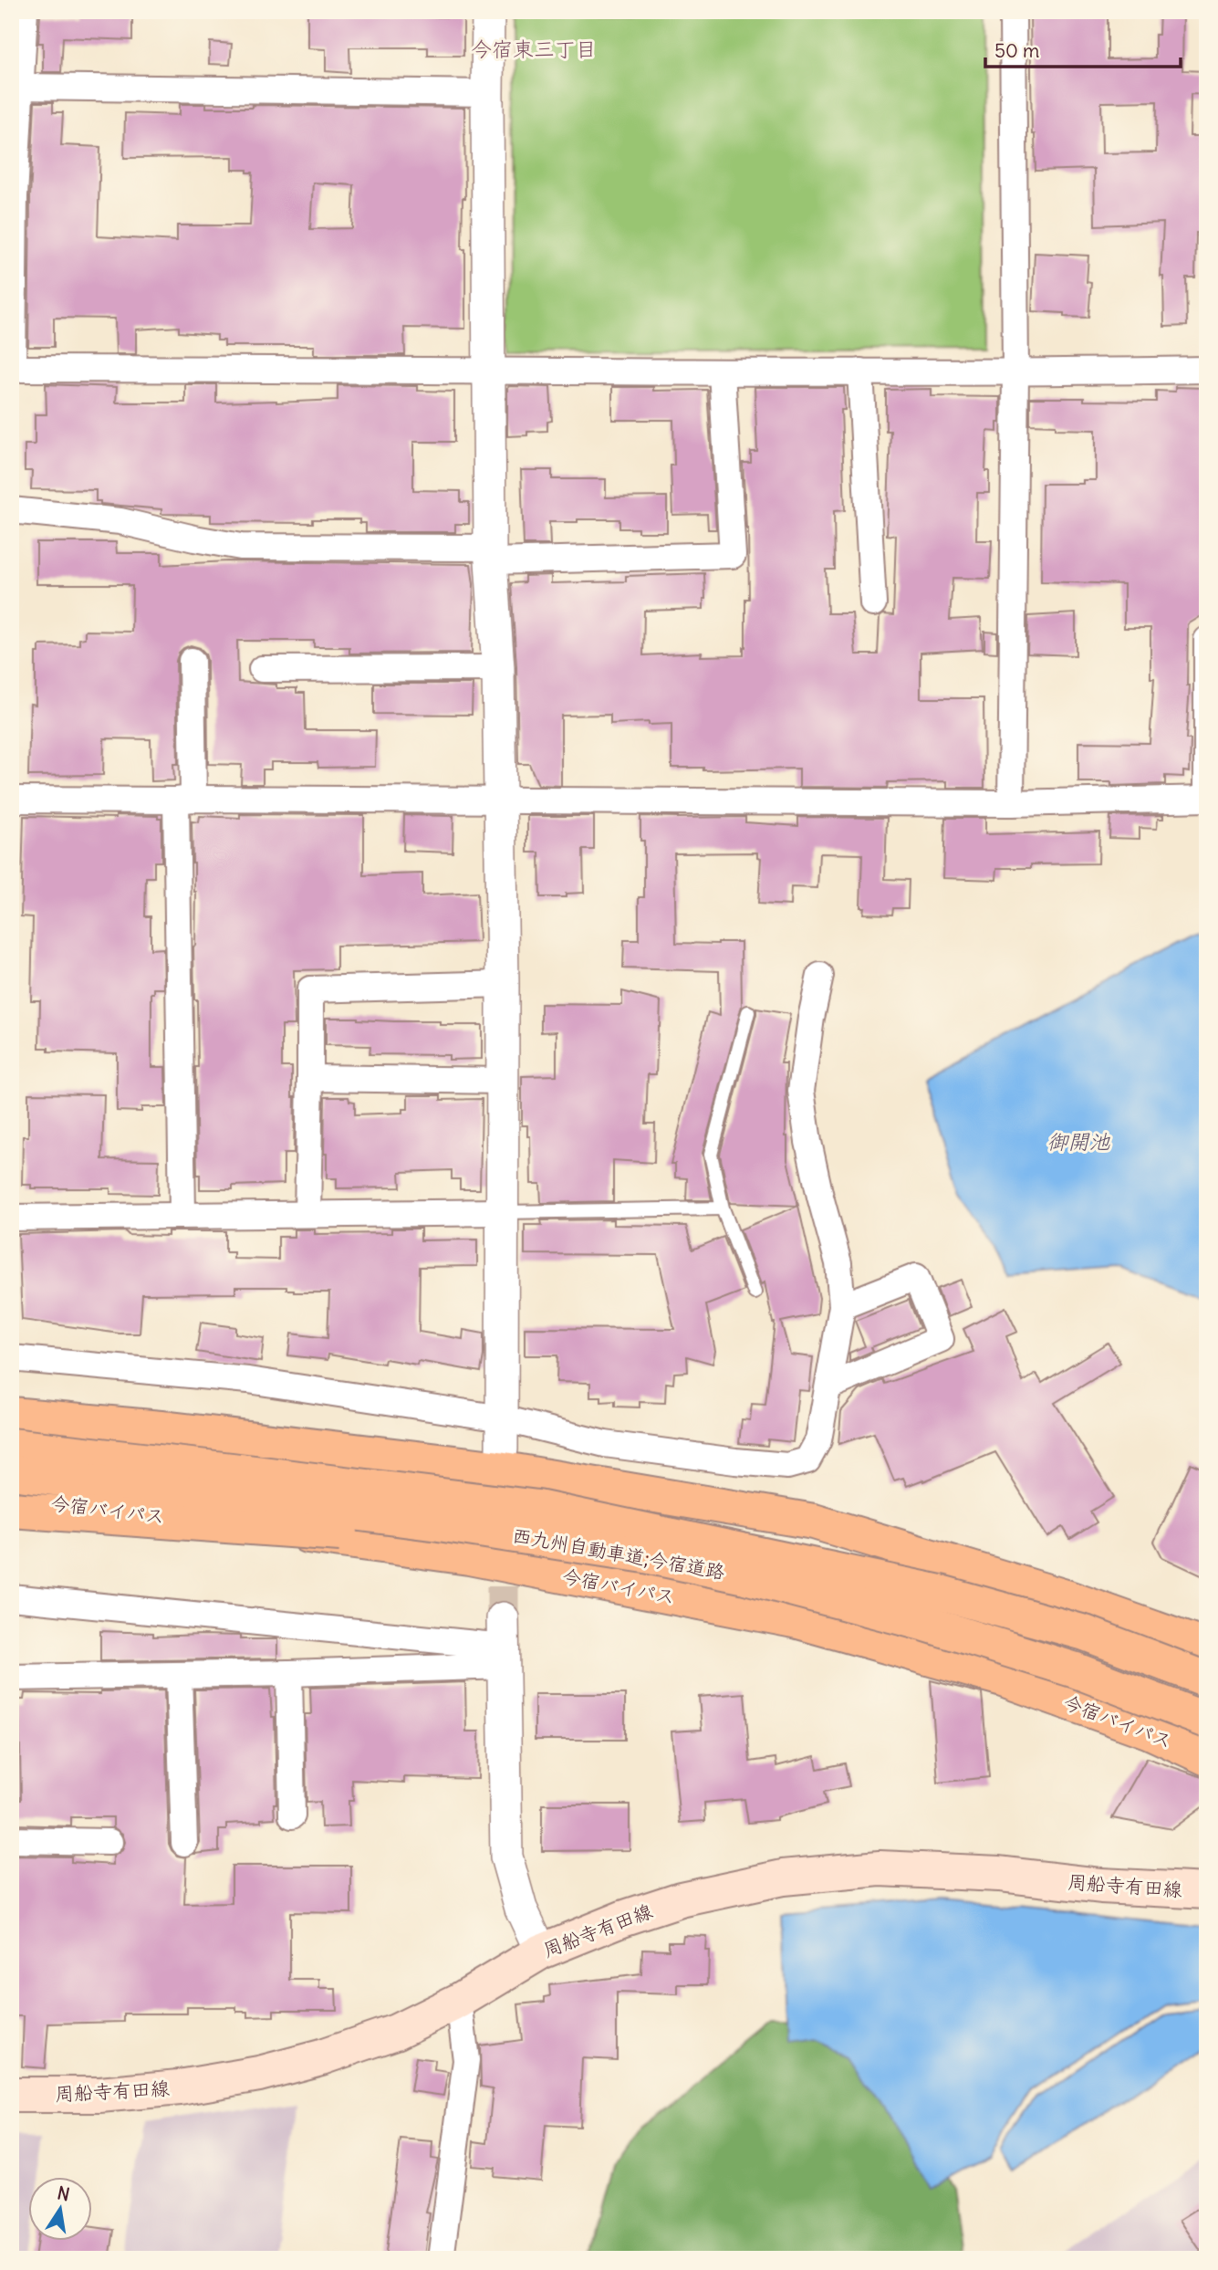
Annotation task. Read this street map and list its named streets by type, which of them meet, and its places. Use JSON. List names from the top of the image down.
{
  "streets": {
    "highway": ["今宿バイパス", "西九州自動車道;今宿道路"],
    "main road": ["周船寺有田線"]
  },
  "districts": ["今宿東三丁目"],
  "water": ["御開池"],
  "scale_bar": "50 m",
  "north": "top"
}
